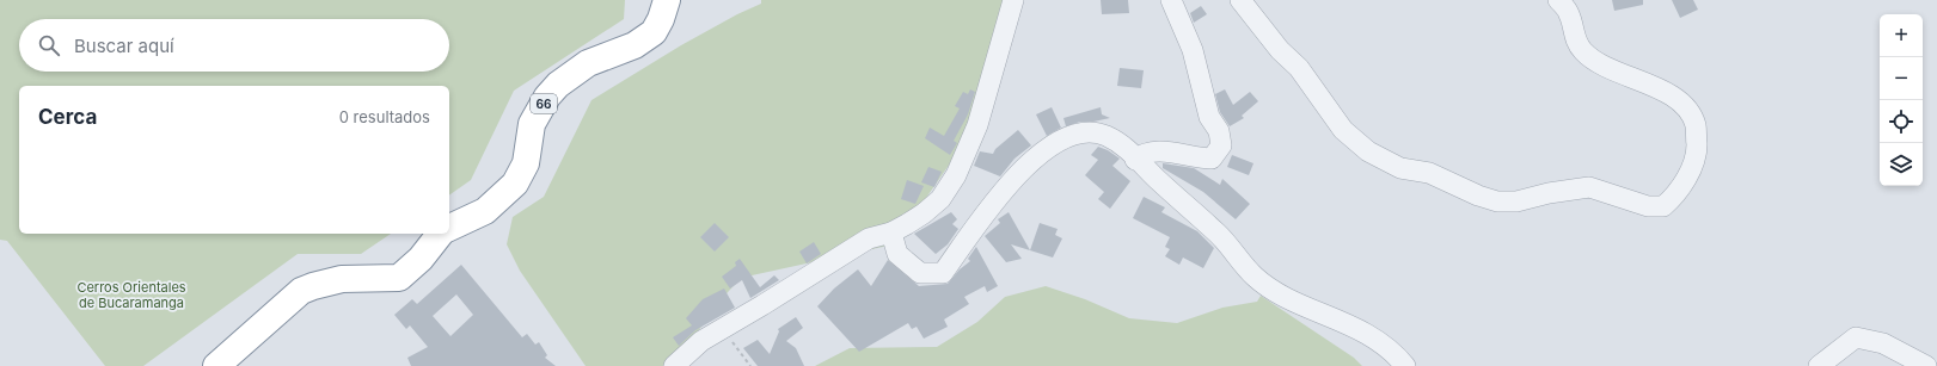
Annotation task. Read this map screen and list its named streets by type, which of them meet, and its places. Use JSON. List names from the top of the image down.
{
  "streets": {
    "highway": ["66"]
  },
  "parks": ["Cerros Orientales de Bucaramanga"],
  "page": {
    "map_buttons": ["+", "−"],
    "search": "Buscar aquí",
    "heading": ["Cerca", "0 resultados"]
  }
}
